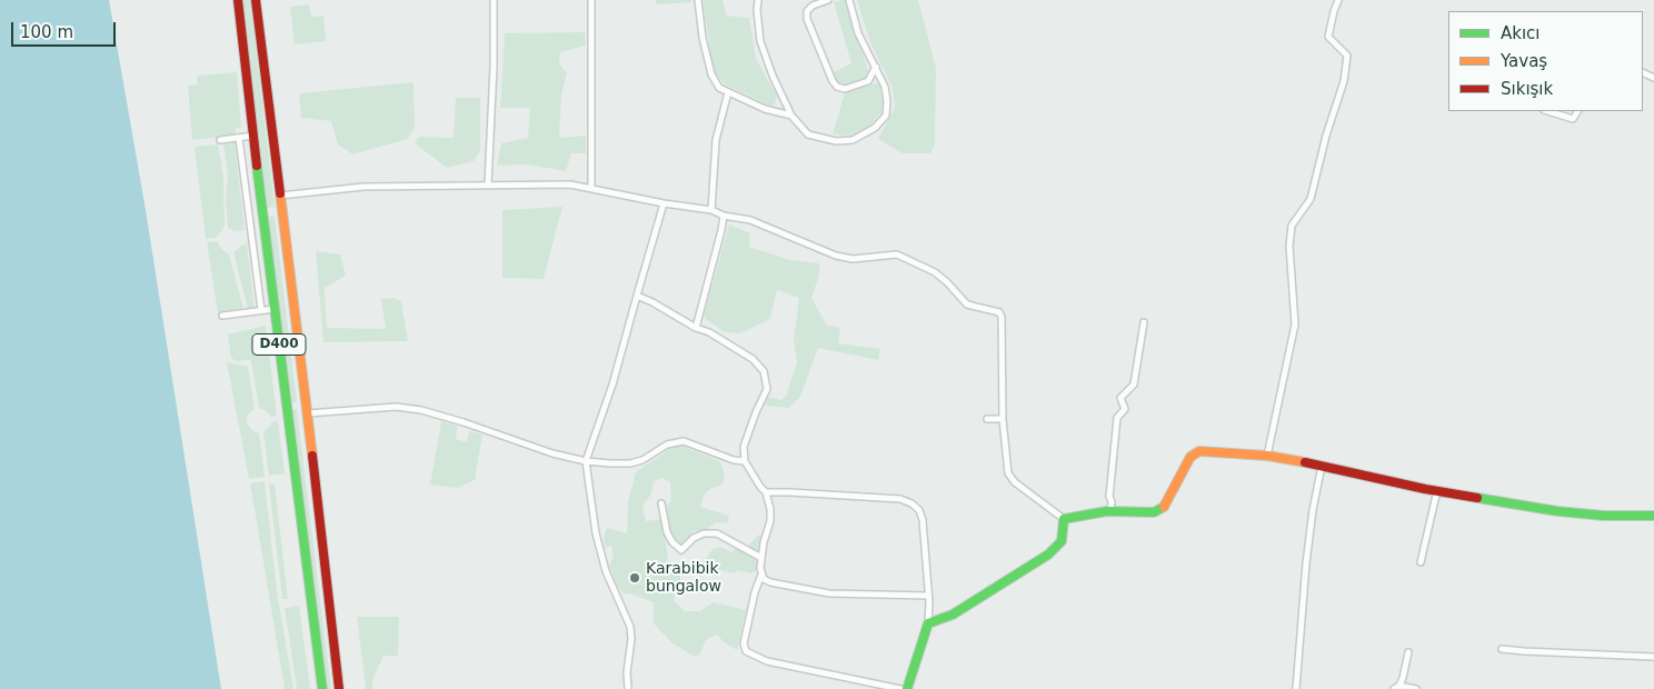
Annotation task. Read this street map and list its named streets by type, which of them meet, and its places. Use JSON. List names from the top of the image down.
{
  "streets": {
    "main road": ["D400"]
  },
  "places": ["Karabibik bungalow"],
  "legend": ["Akıcı", "Yavaş", "Sıkışık"],
  "scale_bar": "100 m"
}
